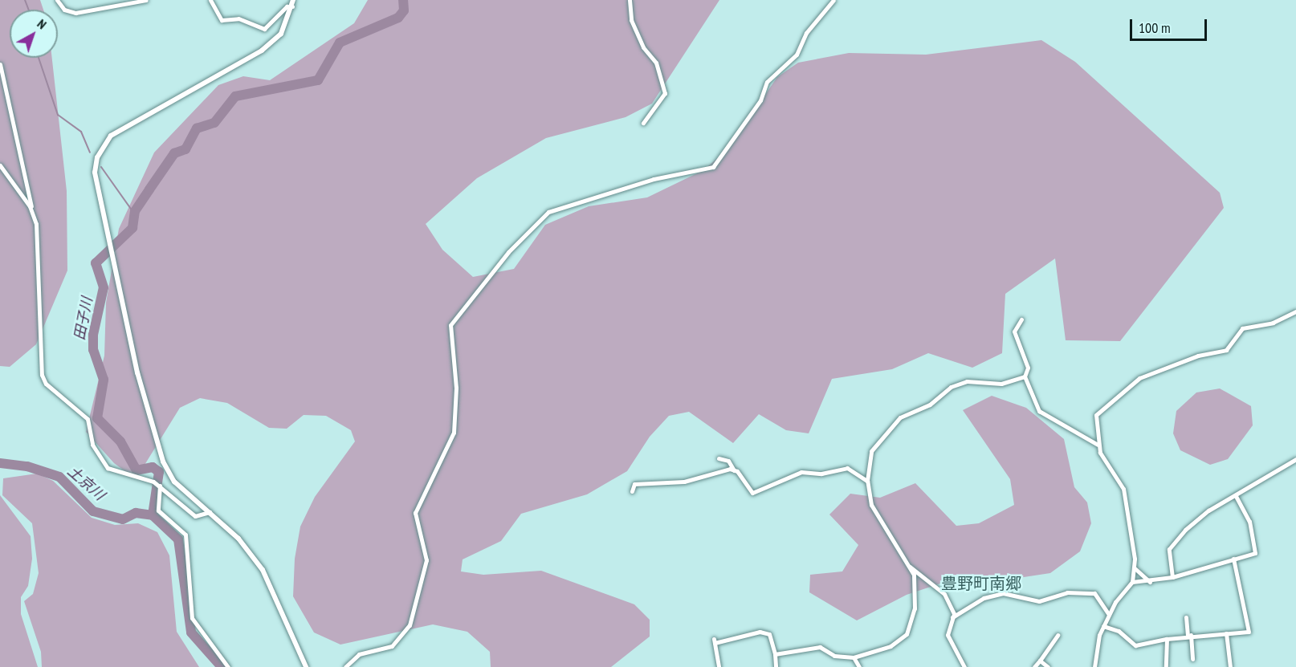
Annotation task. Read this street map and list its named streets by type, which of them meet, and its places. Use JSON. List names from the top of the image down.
{
  "districts": ["豊野町南郷"],
  "water": ["田子川", "土京川"],
  "scale_bar": "100 m",
  "north": "top right"
}
